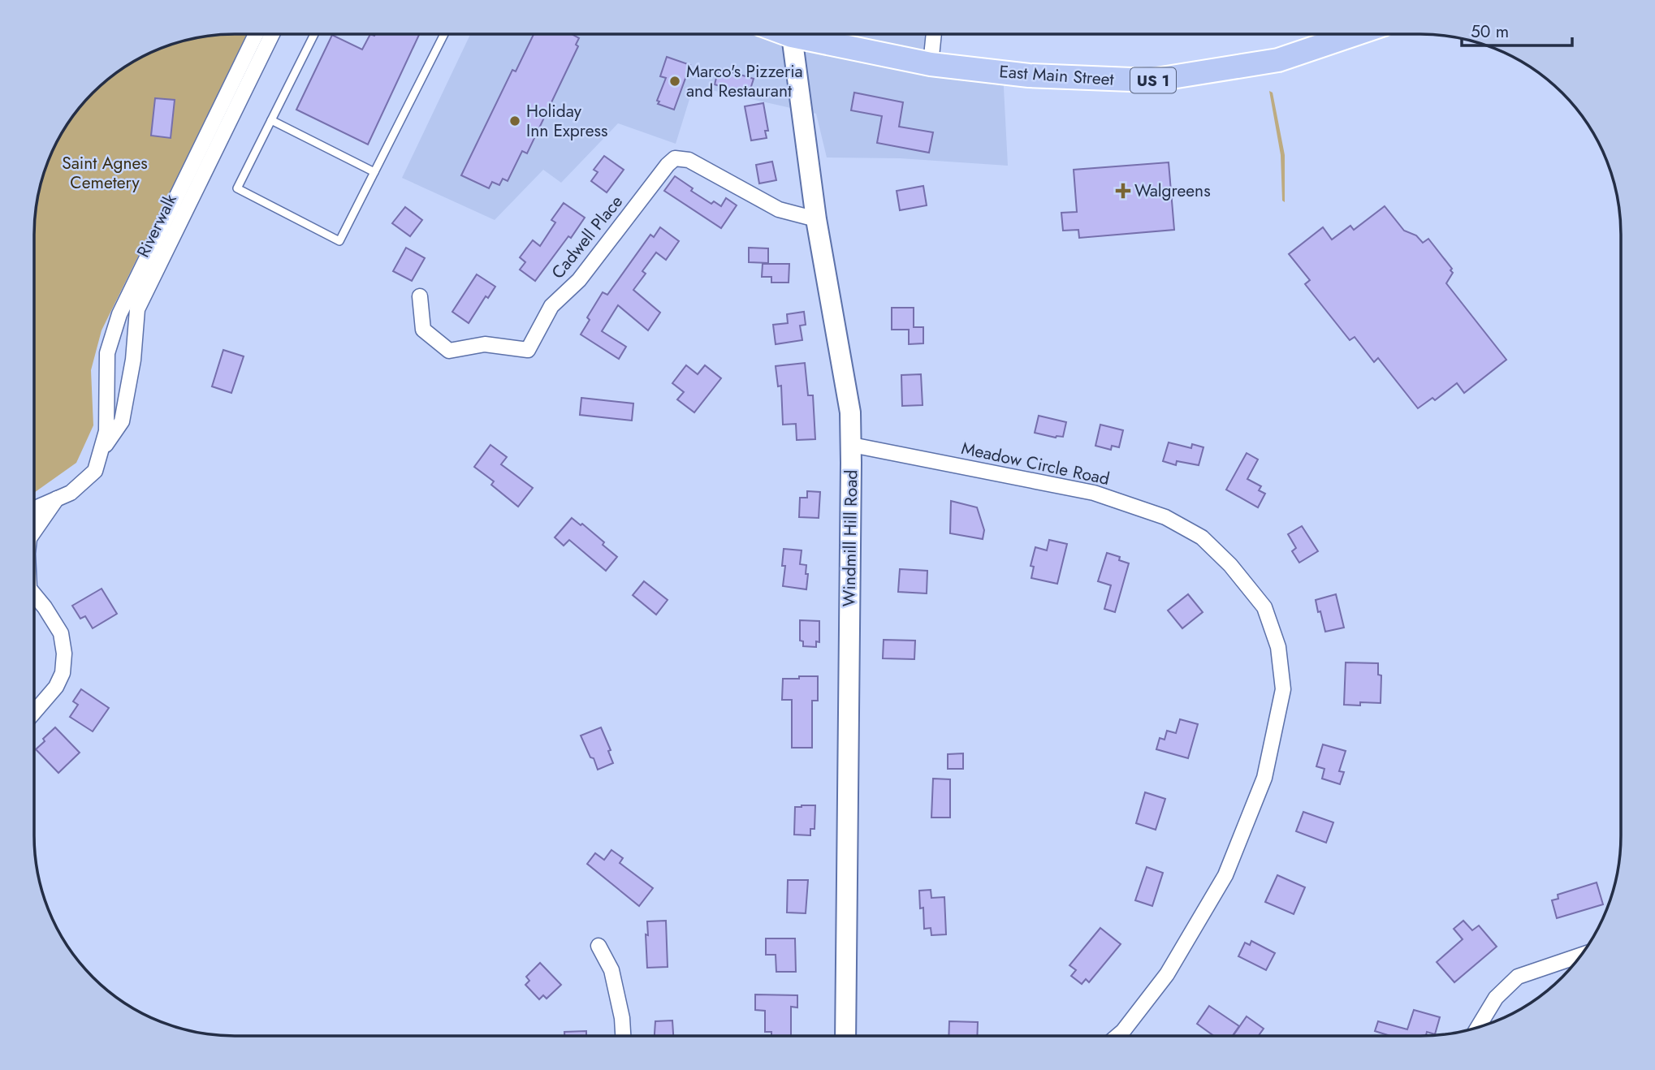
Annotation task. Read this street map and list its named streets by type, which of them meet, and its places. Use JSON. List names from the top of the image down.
{
  "streets": {
    "main road": ["East Main Street", "US 1"],
    "street": [
      "Riverwalk",
      "Cadwell Place",
      "Meadow Circle Road",
      "Windmill Hill Road"
    ]
  },
  "crossings": [
    ["Cadwell Place", "Windmill Hill Road"],
    ["Meadow Circle Road", "Windmill Hill Road"]
  ],
  "parks": ["Saint Agnes Cemetery"],
  "places": {
    "other": ["Marco's Pizzeria and Restaurant", "Holiday Inn Express"],
    "health": ["Walgreens"]
  },
  "scale_bar": "50 m"
}
